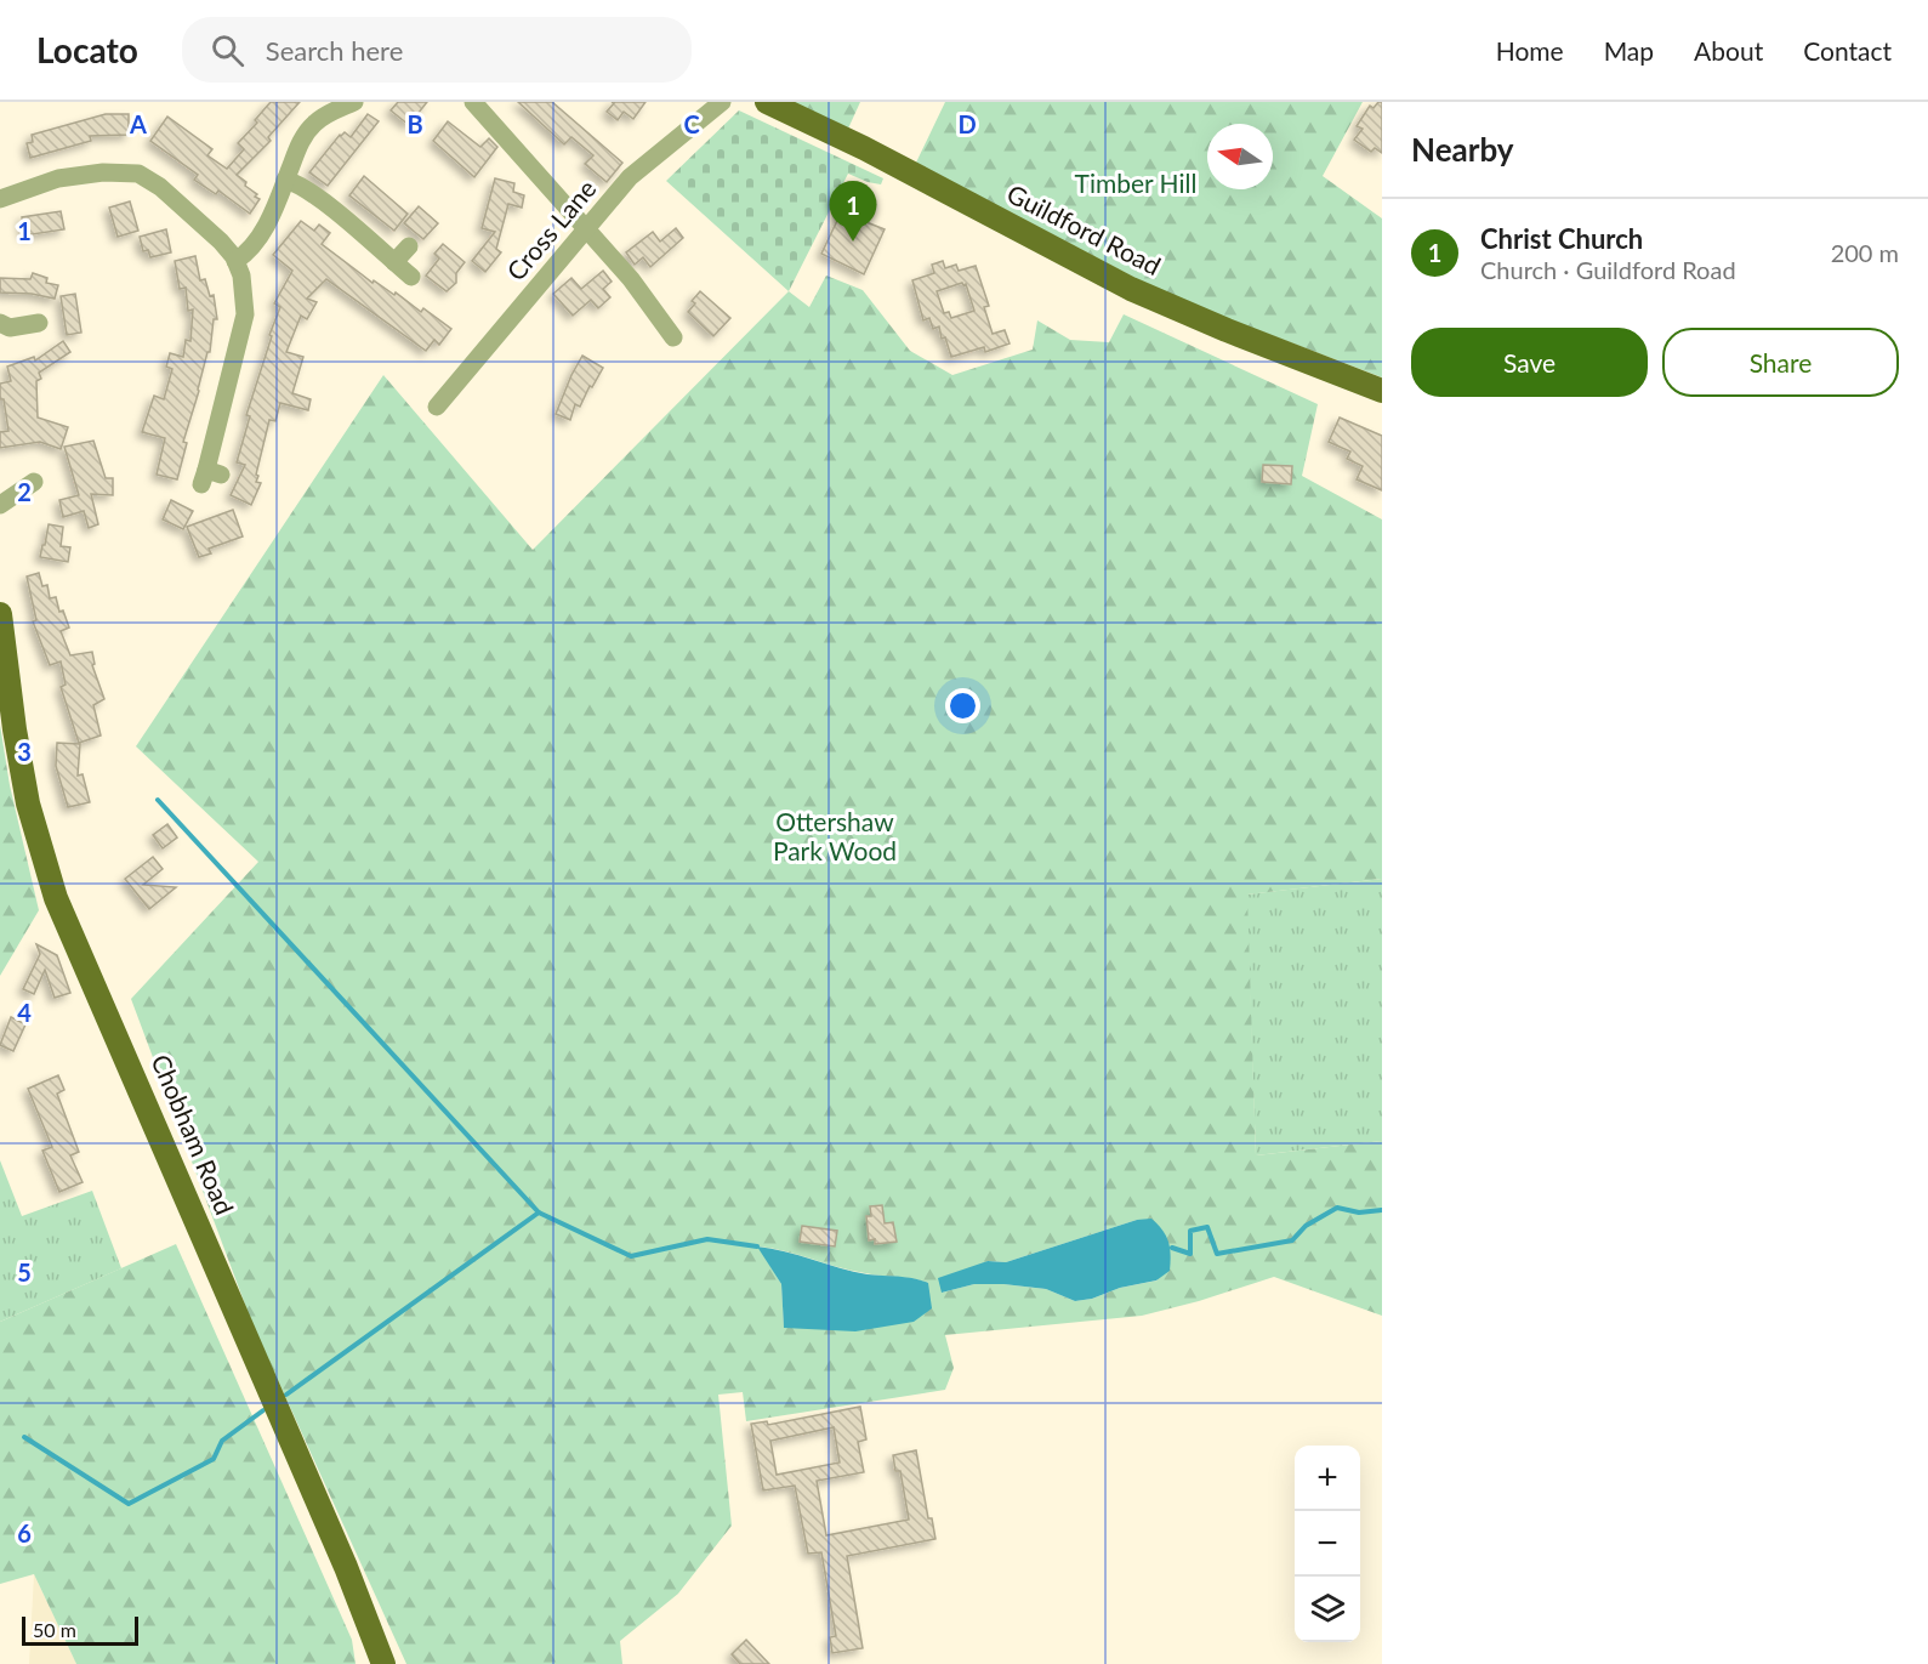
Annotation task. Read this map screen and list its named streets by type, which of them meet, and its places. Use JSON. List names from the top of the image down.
{
  "streets": {
    "main road": ["Guildford Road", "Chobham Road"],
    "street": ["Cross Lane"]
  },
  "parks": ["Timber Hill", "Ottershaw Park Wood"],
  "scale_bar": "50 m",
  "north": "left",
  "page": {
    "header": "Locato",
    "search": "Search here",
    "nav": [
      "Home",
      "Map",
      "About",
      "Contact"
    ],
    "heading": "Nearby",
    "pins": "1",
    "list": [
      {
        "mark": "1",
        "name": "Christ Church",
        "note": "Church · Guildford Road",
        "value": "200 m"
      }
    ],
    "buttons": ["Save", "Share"],
    "map_buttons": ["+", "−"],
    "scale": "50 m"
  },
  "grid": {
    "columns": [
      "A",
      "B",
      "C",
      "D"
    ],
    "rows": [
      "1",
      "2",
      "3",
      "4",
      "5",
      "6"
    ]
  }
}
